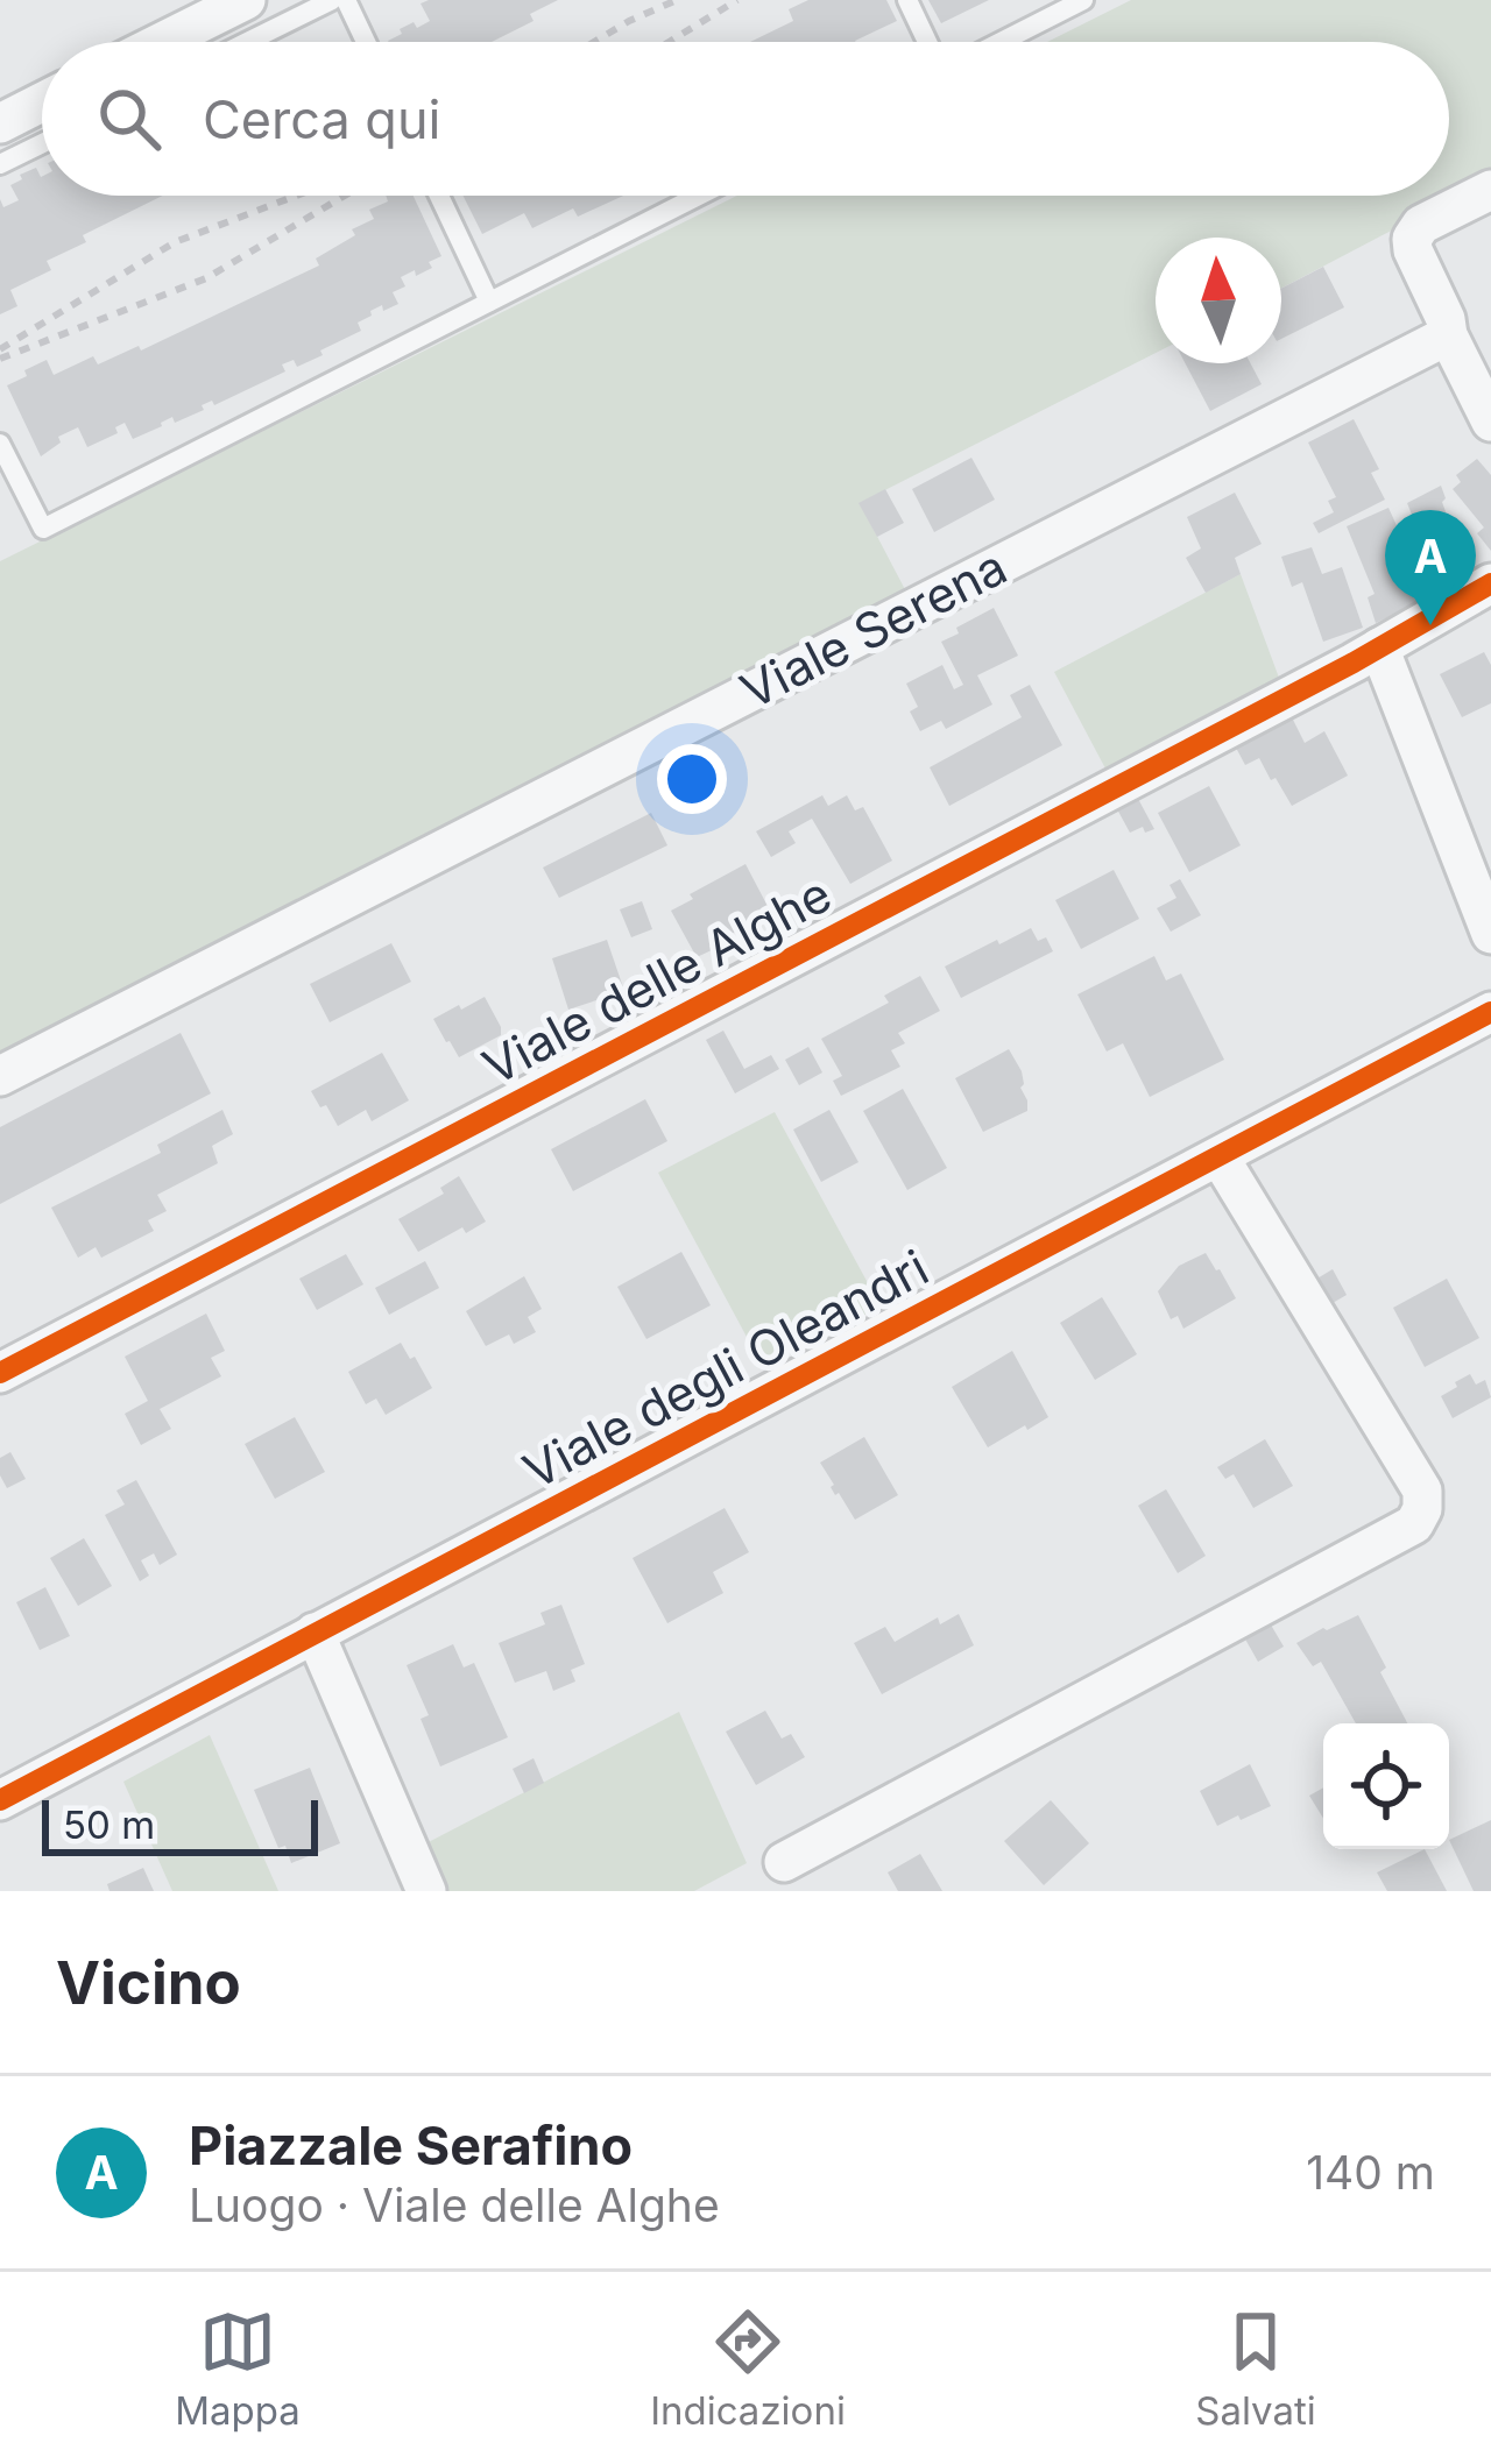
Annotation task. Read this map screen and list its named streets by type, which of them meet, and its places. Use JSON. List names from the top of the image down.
{
  "streets": {
    "street": ["Viale Serena", "Viale delle Alghe", "Viale degli Oleandri"]
  },
  "scale_bar": "50 m",
  "north": "top",
  "page": {
    "search": "Cerca qui",
    "pins": "A",
    "scale": "50 m",
    "heading": "Vicino",
    "list": [
      {
        "mark": "A",
        "name": "Piazzale Serafino",
        "note": "Luogo · Viale delle Alghe",
        "value": "140 m"
      }
    ],
    "nav": ["Mappa", "Indicazioni", "Salvati"]
  }
}
